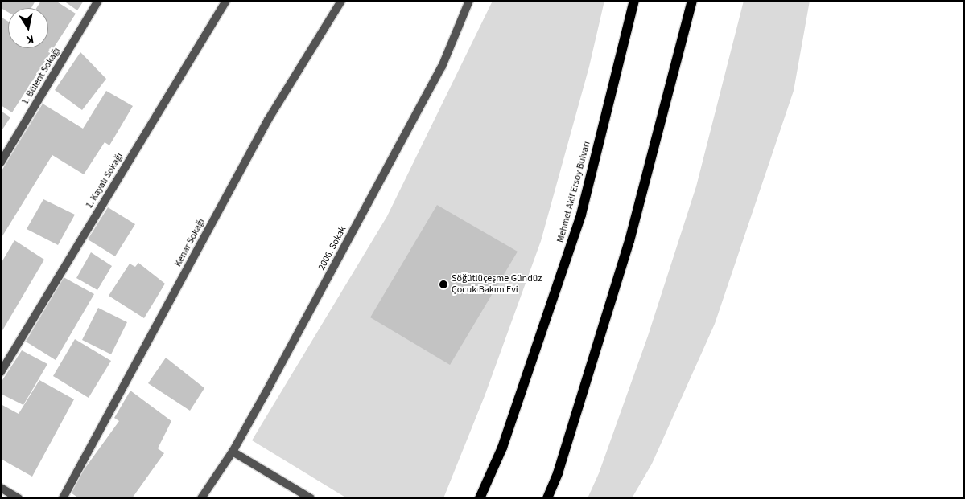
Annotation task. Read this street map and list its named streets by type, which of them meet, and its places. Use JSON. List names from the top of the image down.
{
  "streets": {
    "main road": ["Mehmet Akif Ersoy Bulvarı"],
    "street": [
      "1. Bülent Sokağı",
      "1. Kayalı Sokağı",
      "Kenar Sokağı",
      "2006. Sokak"
    ]
  },
  "places": ["Söğütlüçeşme Gündüz Çocuk Bakım Evi"],
  "north": "bottom"
}
